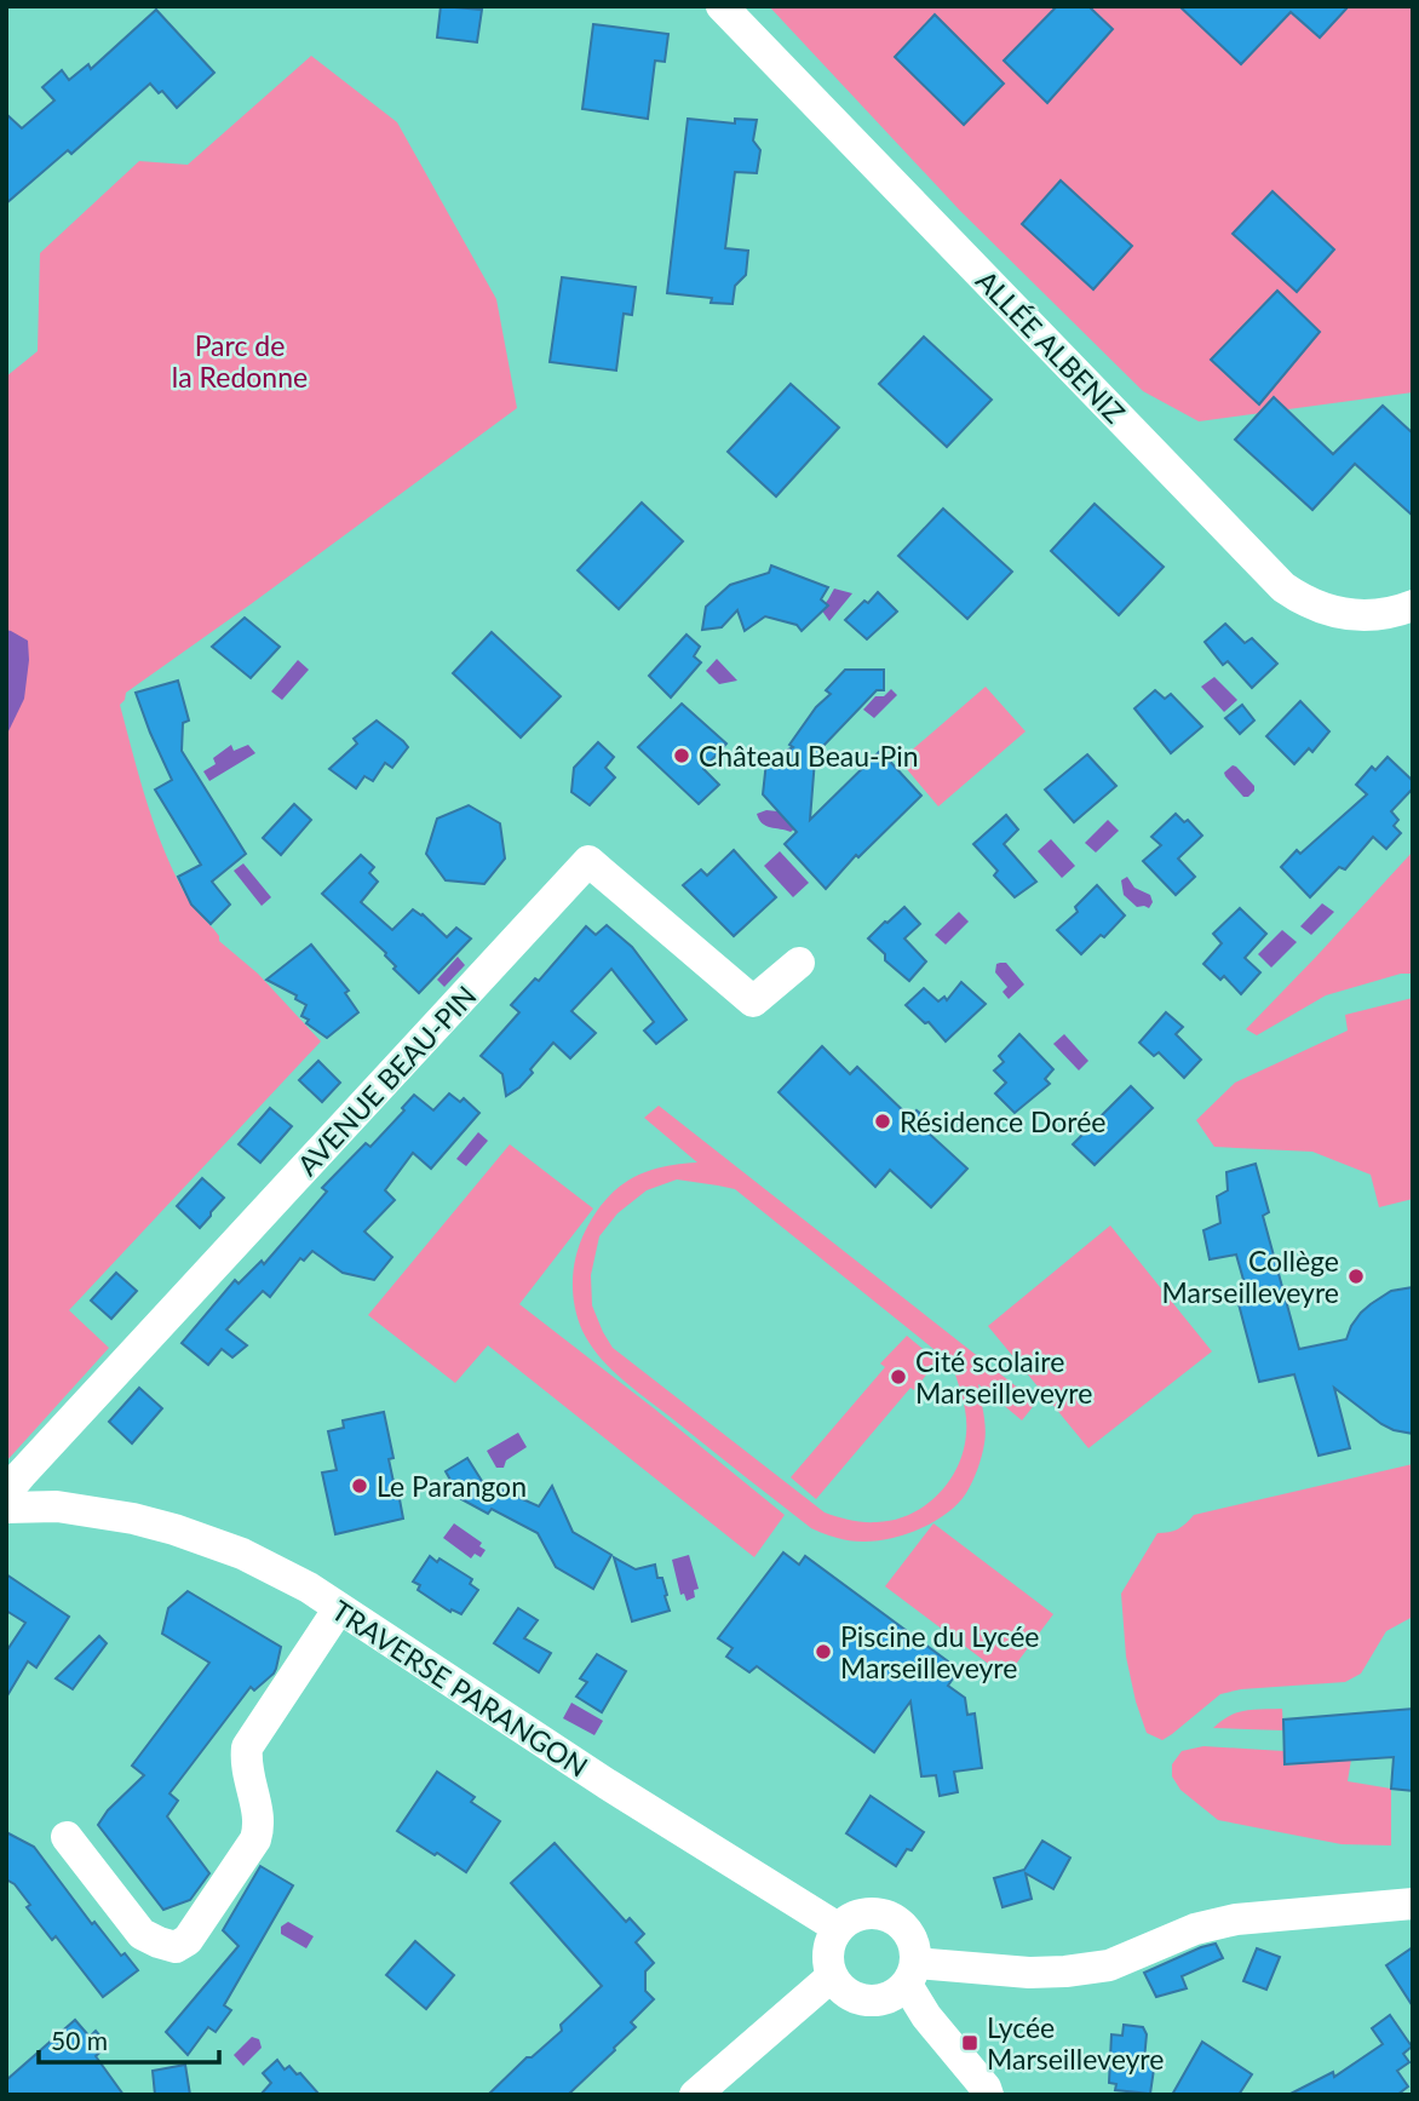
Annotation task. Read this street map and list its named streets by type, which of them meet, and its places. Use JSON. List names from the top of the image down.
{
  "streets": {
    "street": ["ALLÉE ALBENIZ", "AVENUE BEAU-PIN", "TRAVERSE PARANGON"]
  },
  "crossings": [
    ["AVENUE BEAU-PIN", "TRAVERSE PARANGON"]
  ],
  "parks": ["Parc de la Redonne"],
  "places": {
    "other": [
      "Château Beau-Pin",
      "Résidence Dorée",
      "Collège Marseilleveyre",
      "Cité scolaire Marseilleveyre",
      "Le Parangon",
      "Piscine du Lycée Marseilleveyre"
    ],
    "transit": ["Lycée Marseilleveyre"]
  },
  "scale_bar": "50 m"
}
